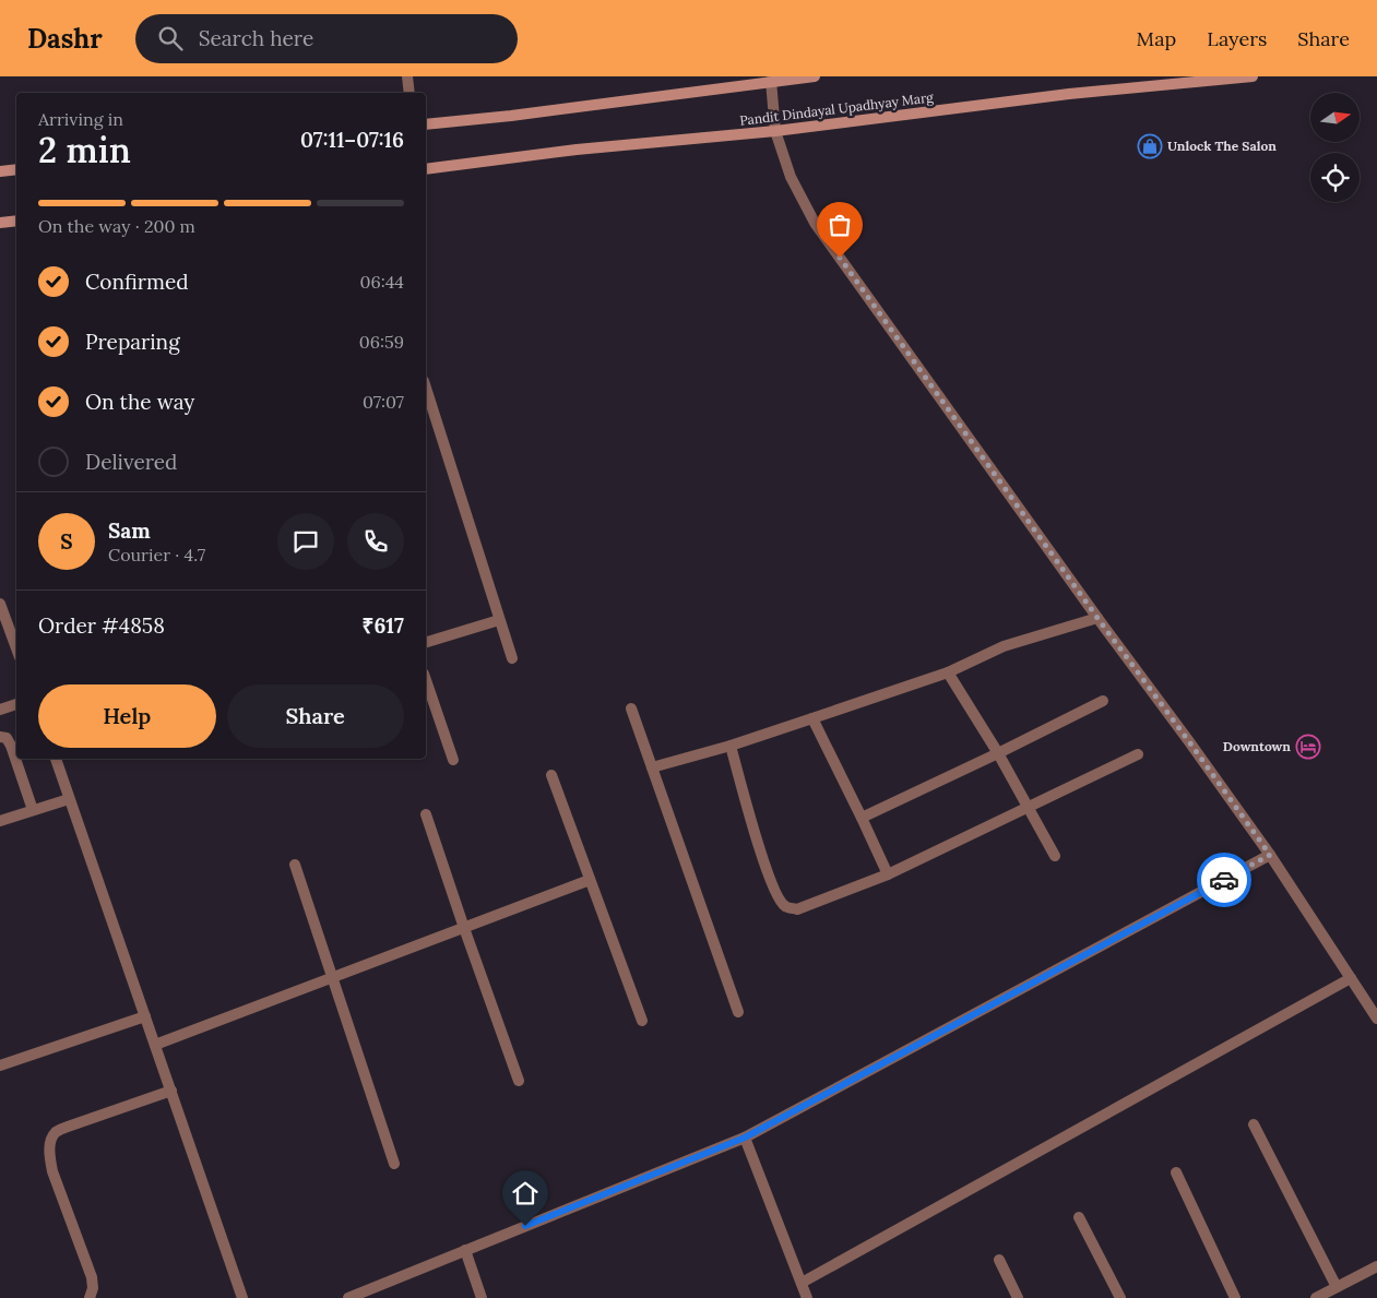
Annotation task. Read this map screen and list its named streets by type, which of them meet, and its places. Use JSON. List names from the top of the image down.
{
  "streets": {
    "street": ["Pandit Dindayal Upadhyay Marg"]
  },
  "places": {
    "shop": ["Unlock The Salon"],
    "hotel": ["Downtown"]
  },
  "north": "right",
  "page": {
    "header": "Dashr",
    "search": "Search here",
    "nav": ["Map", "Layers", "Share"],
    "heading": ["2 min", "Arriving in", "07:11–07:16"],
    "panel": [
      "Sam",
      "Courier · 4.7",
      "Order #4858",
      "₹617"
    ],
    "bar": "On the way · 200 m",
    "list": [
      ["Confirmed", "06:44"],
      ["Preparing", "06:59"],
      ["On the way", "07:07"],
      "Delivered"
    ],
    "round": "S",
    "buttons": ["Help", "Share"]
  }
}
